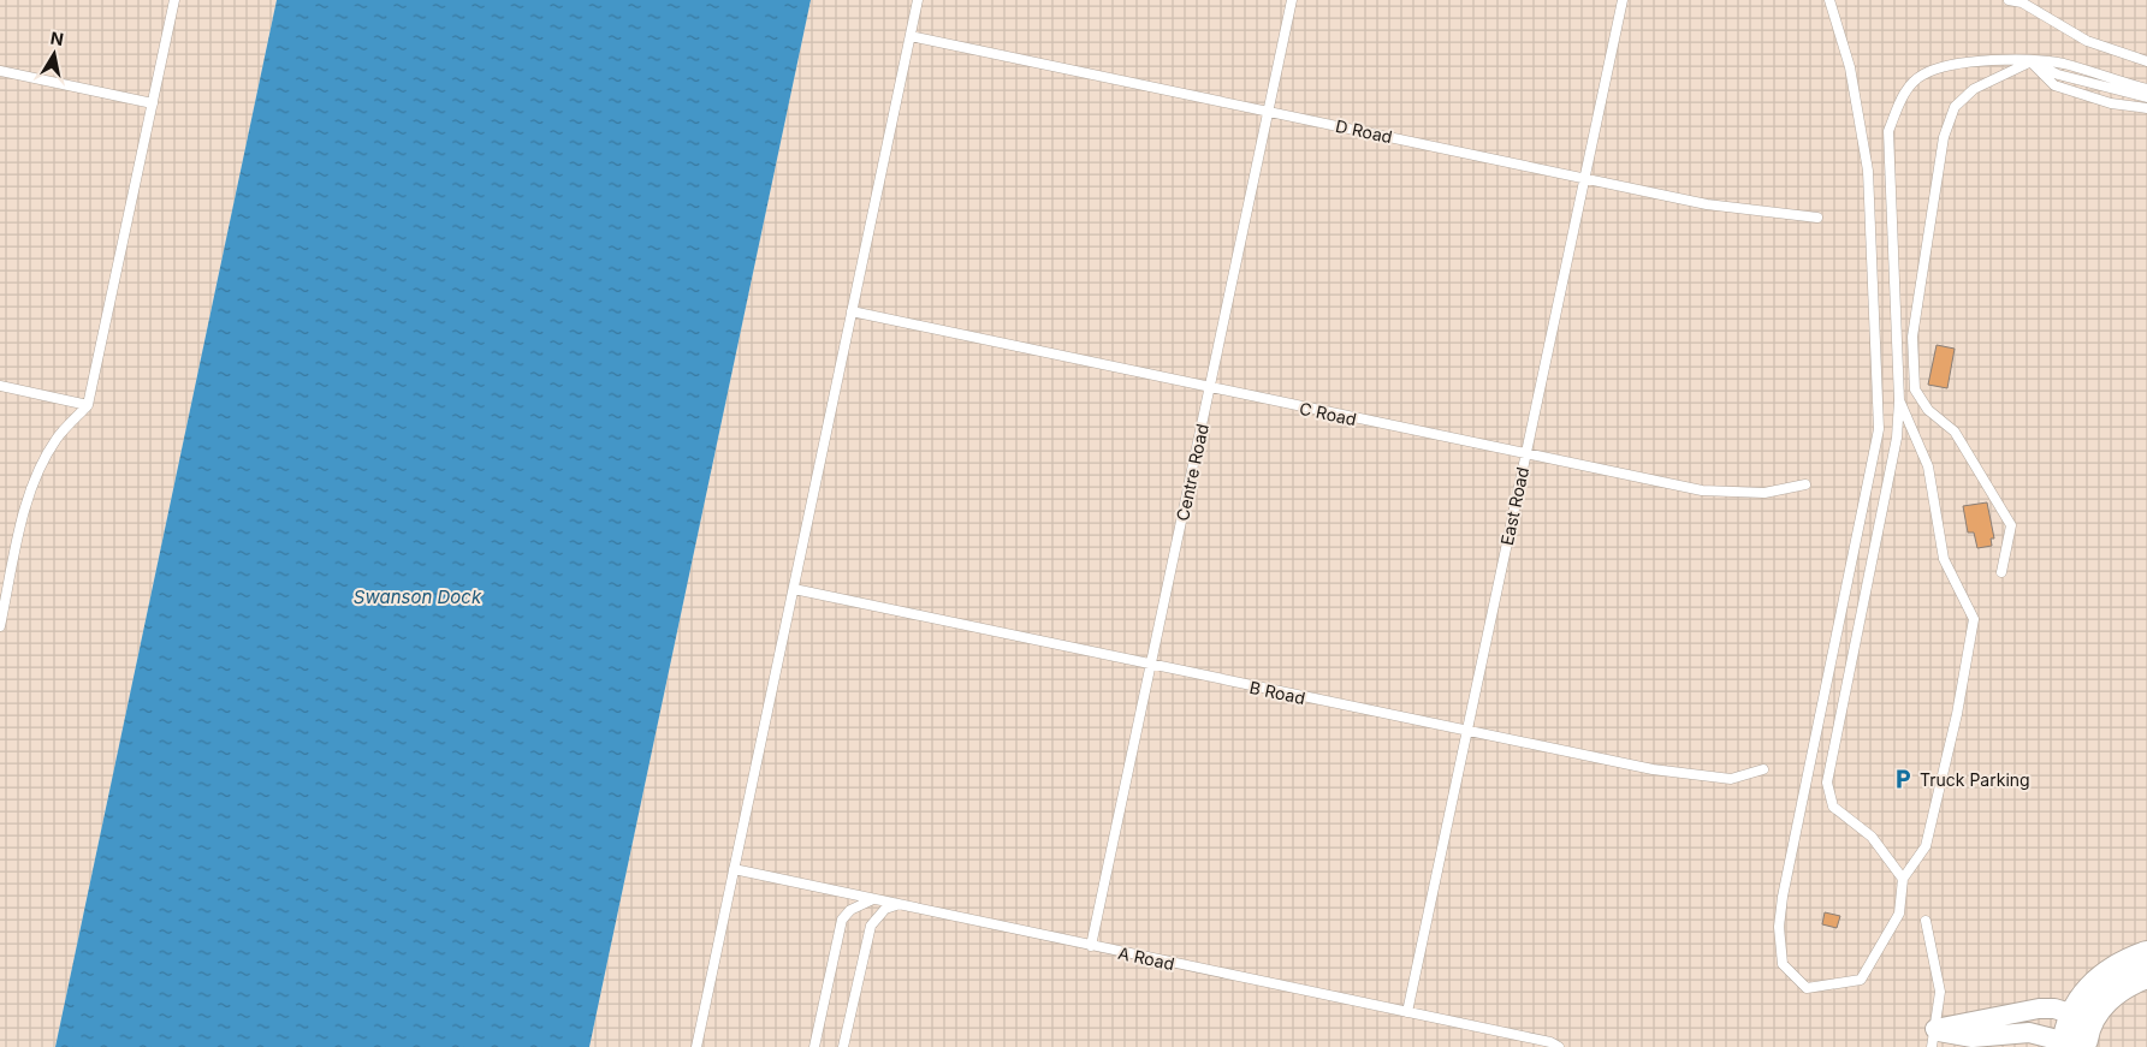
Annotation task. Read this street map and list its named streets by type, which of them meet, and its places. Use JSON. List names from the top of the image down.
{
  "streets": {
    "lane": [
      "D Road",
      "C Road",
      "Centre Road",
      "East Road",
      "B Road",
      "A Road"
    ]
  },
  "crossings": [
    ["D Road", "Centre Road"],
    ["D Road", "East Road"],
    ["C Road", "Centre Road"],
    ["C Road", "East Road"],
    ["Centre Road", "B Road"],
    ["Centre Road", "A Road"],
    ["East Road", "B Road"],
    ["East Road", "A Road"]
  ],
  "water": ["Swanson Dock"],
  "places": {
    "parking": ["Truck Parking"]
  },
  "north": "top"
}
